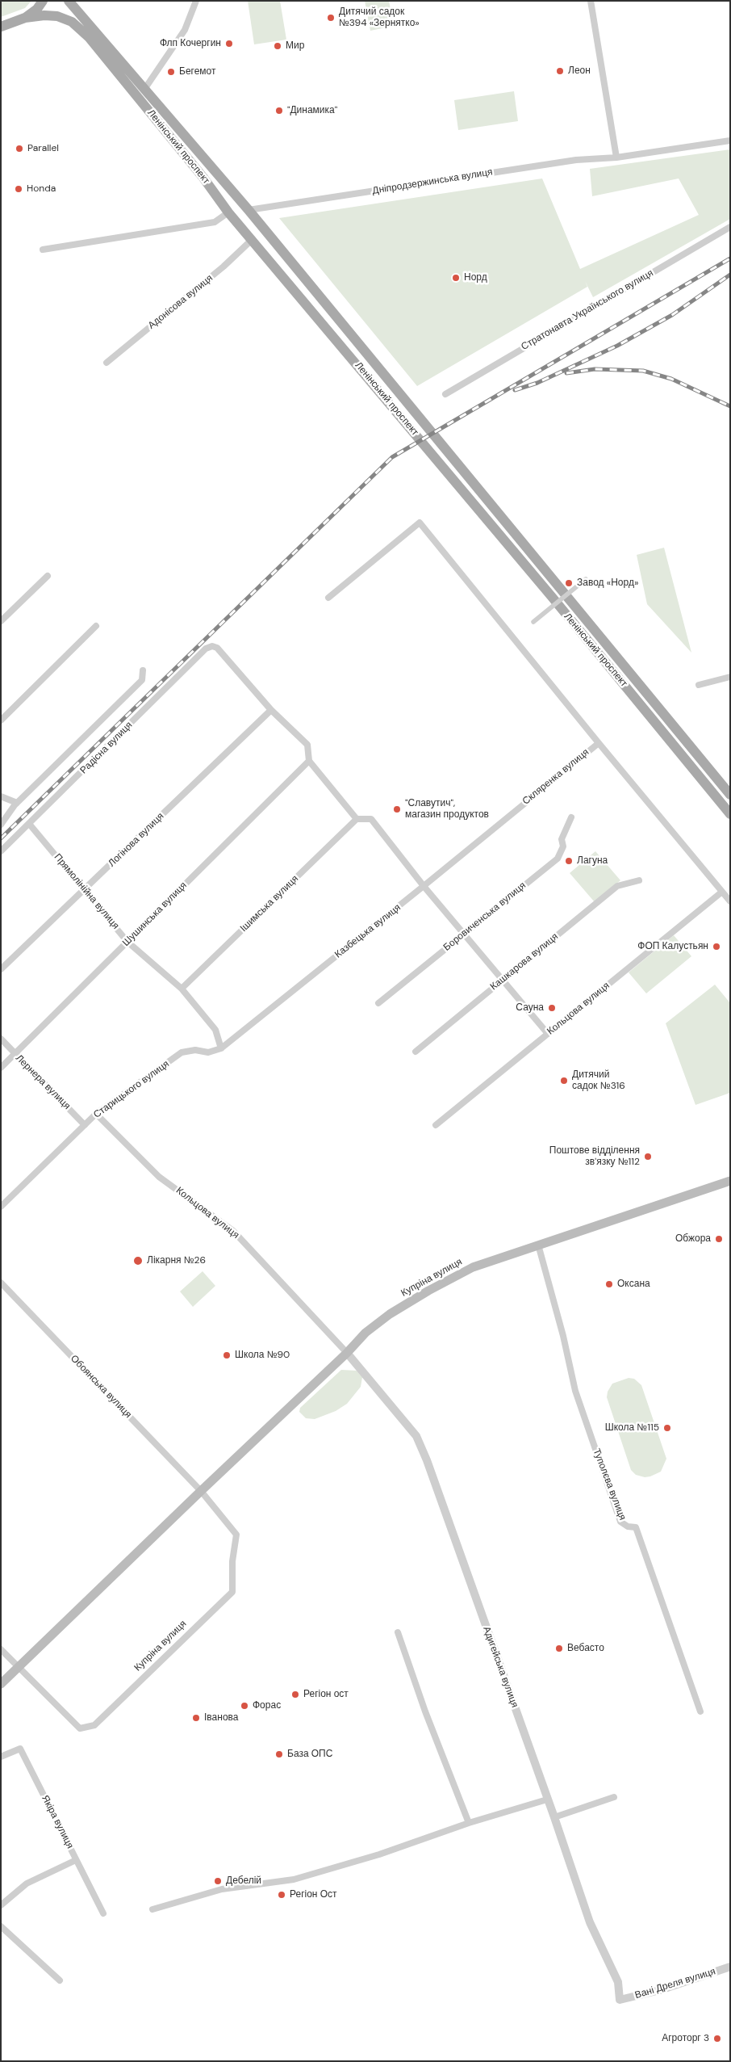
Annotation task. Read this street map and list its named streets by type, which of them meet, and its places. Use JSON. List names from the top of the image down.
{
  "streets": {
    "main road": ["Ленінський проспект", "Купріна вулиця"],
    "street": [
      "Дніпродзержинська вулиця",
      "Адонісова вулиця",
      "Стратонавта Українського вулиця",
      "Радісна вулиця",
      "Скляренка вулиця",
      "Логінова вулиця",
      "Прямолінійна вулиця",
      "Ішимська вулиця",
      "Шушинська вулиця",
      "Боровиченська вулиця",
      "Казбецька вулиця",
      "Кашкарова вулиця",
      "Кольцова вулиця",
      "Лернера вулиця",
      "Старицького вулиця",
      "Обоянська вулиця",
      "Туполєва вулиця",
      "Адигейська вулиця",
      "Якіра вулиця",
      "Вані Дреля вулиця"
    ]
  },
  "crossings": [
    ["Ленінський проспект", "Дніпродзержинська вулиця"],
    ["Ленінський проспект", "Адонісова вулиця"],
    ["Радісна вулиця", "Логінова вулиця"],
    ["Радісна вулиця", "Прямолінійна вулиця"],
    ["Скляренка вулиця", "Казбецька вулиця"],
    ["Логінова вулиця", "Прямолінійна вулиця"],
    ["Прямолінійна вулиця", "Ішимська вулиця"],
    ["Прямолінійна вулиця", "Шушинська вулиця"],
    ["Прямолінійна вулиця", "Казбецька вулиця"],
    ["Прямолінійна вулиця", "Старицького вулиця"],
    ["Шушинська вулиця", "Лернера вулиця"],
    ["Казбецька вулиця", "Старицького вулиця"],
    ["Кольцова вулиця", "Старицького вулиця"],
    ["Кольцова вулиця", "Купріна вулиця"],
    ["Кольцова вулиця", "Адигейська вулиця"],
    ["Лернера вулиця", "Старицького вулиця"],
    ["Купріна вулиця", "Обоянська вулиця"],
    ["Купріна вулиця", "Туполєва вулиця"],
    ["Купріна вулиця", "Адигейська вулиця"],
    ["Адигейська вулиця", "Вані Дреля вулиця"]
  ],
  "places": [
    "Дитячий садок №394 «Зернятко»",
    "Флп Кочергин",
    "Мир",
    "Леон",
    "Бегемот",
    "\"Динамика\"",
    "Parallel",
    "Honda",
    "Норд",
    "Завод «Норд»",
    "\"Славутич\", магазин продуктов",
    "Лагуна",
    "ФОП Калустьян",
    "Сауна",
    "Дитячий садок №316",
    "Поштове відділення зв'язку №112",
    "Обжора",
    "Лікарня №26",
    "Оксана",
    "Школа №90",
    "Школа №115",
    "Вебасто",
    "Регіон ост",
    "Форас",
    "Іванова",
    "База ОПС",
    "Дебелій",
    "Регіон Ост",
    "Агроторг 3"
  ]
}
